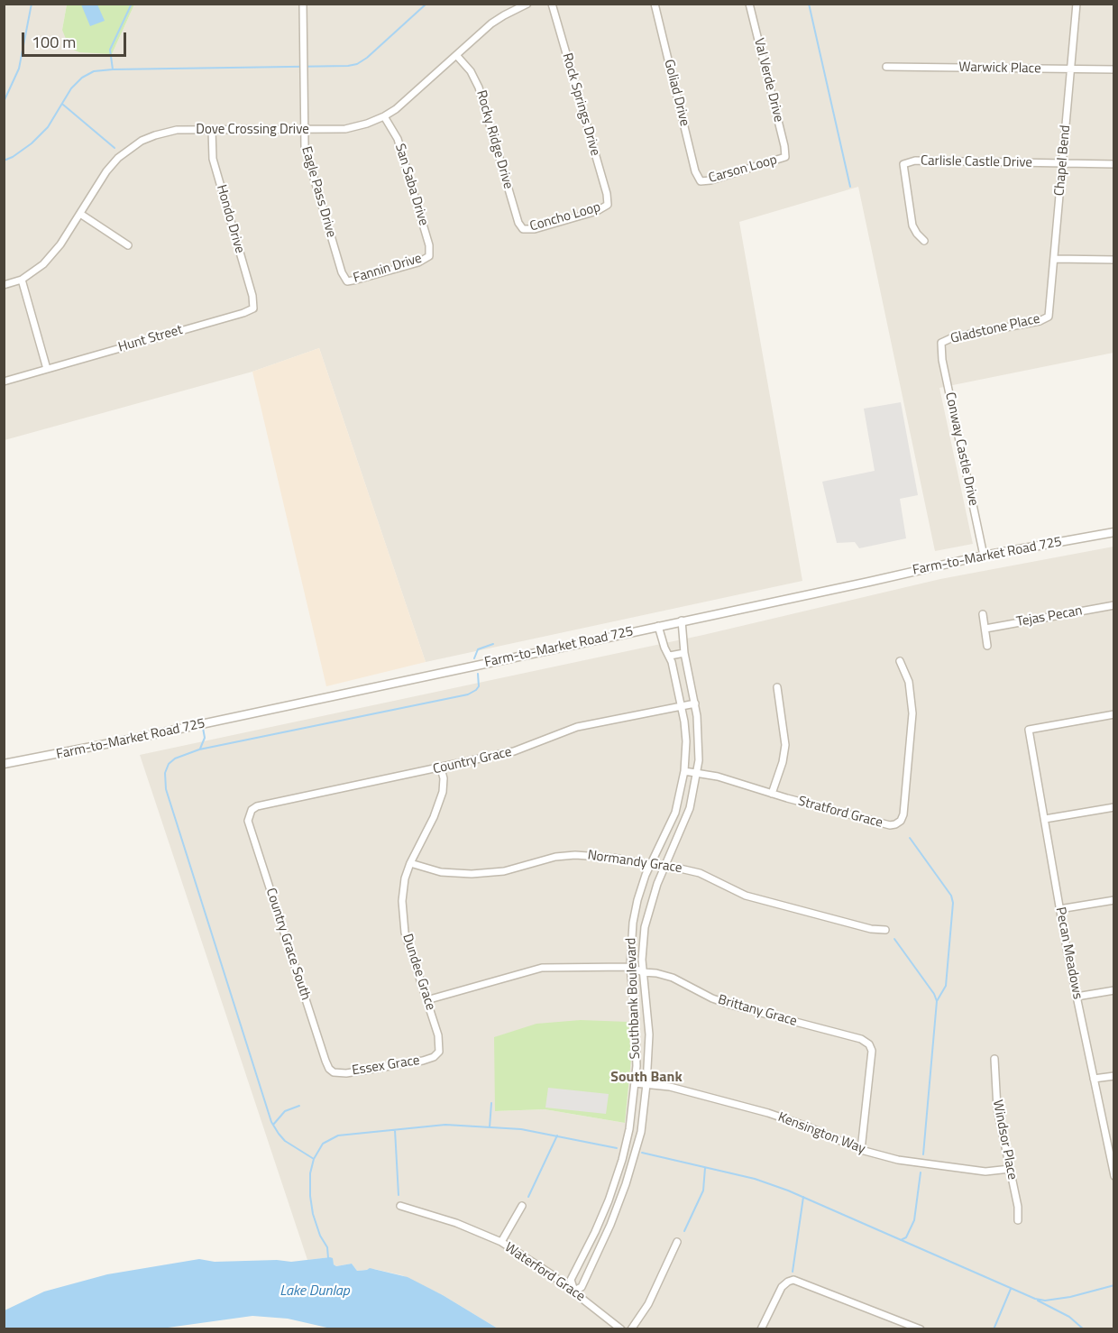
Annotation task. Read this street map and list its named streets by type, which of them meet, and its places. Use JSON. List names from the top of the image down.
{
  "streets": {
    "street": [
      "Warwick Place",
      "Val Verde Drive",
      "Goliad Drive",
      "Rock Springs Drive",
      "Dove Crossing Drive",
      "Rocky Ridge Drive",
      "Chapel Bend",
      "Carlisle Castle Drive",
      "Carson Loop",
      "San Saba Drive",
      "Eagle Pass Drive",
      "Concho Loop",
      "Hondo Drive",
      "Fannin Drive",
      "Gladstone Place",
      "Hunt Street",
      "Conway Castle Drive",
      "Farm-to-Market Road 725",
      "Tejas Pecan",
      "Country Grace",
      "Stratford Grace",
      "Normandy Grace",
      "Country Grace South",
      "Pecan Meadows",
      "Dundee Grace",
      "Southbank Boulevard",
      "Brittany Grace",
      "Essex Grace",
      "Kensington Way",
      "Windsor Place",
      "Waterford Grace"
    ]
  },
  "crossings": [
    ["Warwick Place", "Chapel Bend"],
    ["Val Verde Drive", "Carson Loop"],
    ["Goliad Drive", "Carson Loop"],
    ["Rock Springs Drive", "Concho Loop"],
    ["Dove Crossing Drive", "Rocky Ridge Drive"],
    ["Dove Crossing Drive", "San Saba Drive"],
    ["Dove Crossing Drive", "Eagle Pass Drive"],
    ["Dove Crossing Drive", "Hondo Drive"],
    ["Rocky Ridge Drive", "Concho Loop"],
    ["Chapel Bend", "Carlisle Castle Drive"],
    ["Chapel Bend", "Gladstone Place"],
    ["San Saba Drive", "Fannin Drive"],
    ["Eagle Pass Drive", "Fannin Drive"],
    ["Hondo Drive", "Hunt Street"],
    ["Gladstone Place", "Conway Castle Drive"],
    ["Conway Castle Drive", "Farm-to-Market Road 725"],
    ["Farm-to-Market Road 725", "Southbank Boulevard"],
    ["Country Grace", "Country Grace South"],
    ["Country Grace", "Dundee Grace"],
    ["Country Grace", "Southbank Boulevard"],
    ["Stratford Grace", "Southbank Boulevard"],
    ["Normandy Grace", "Dundee Grace"],
    ["Normandy Grace", "Southbank Boulevard"],
    ["Country Grace South", "Essex Grace"],
    ["Dundee Grace", "Brittany Grace"],
    ["Dundee Grace", "Essex Grace"],
    ["Southbank Boulevard", "Brittany Grace"],
    ["Southbank Boulevard", "Kensington Way"],
    ["Southbank Boulevard", "Waterford Grace"],
    ["Brittany Grace", "Kensington Way"],
    ["Kensington Way", "Windsor Place"]
  ],
  "districts": ["South Bank"],
  "water": ["Lake Dunlap"],
  "scale_bar": "100 m"
}
